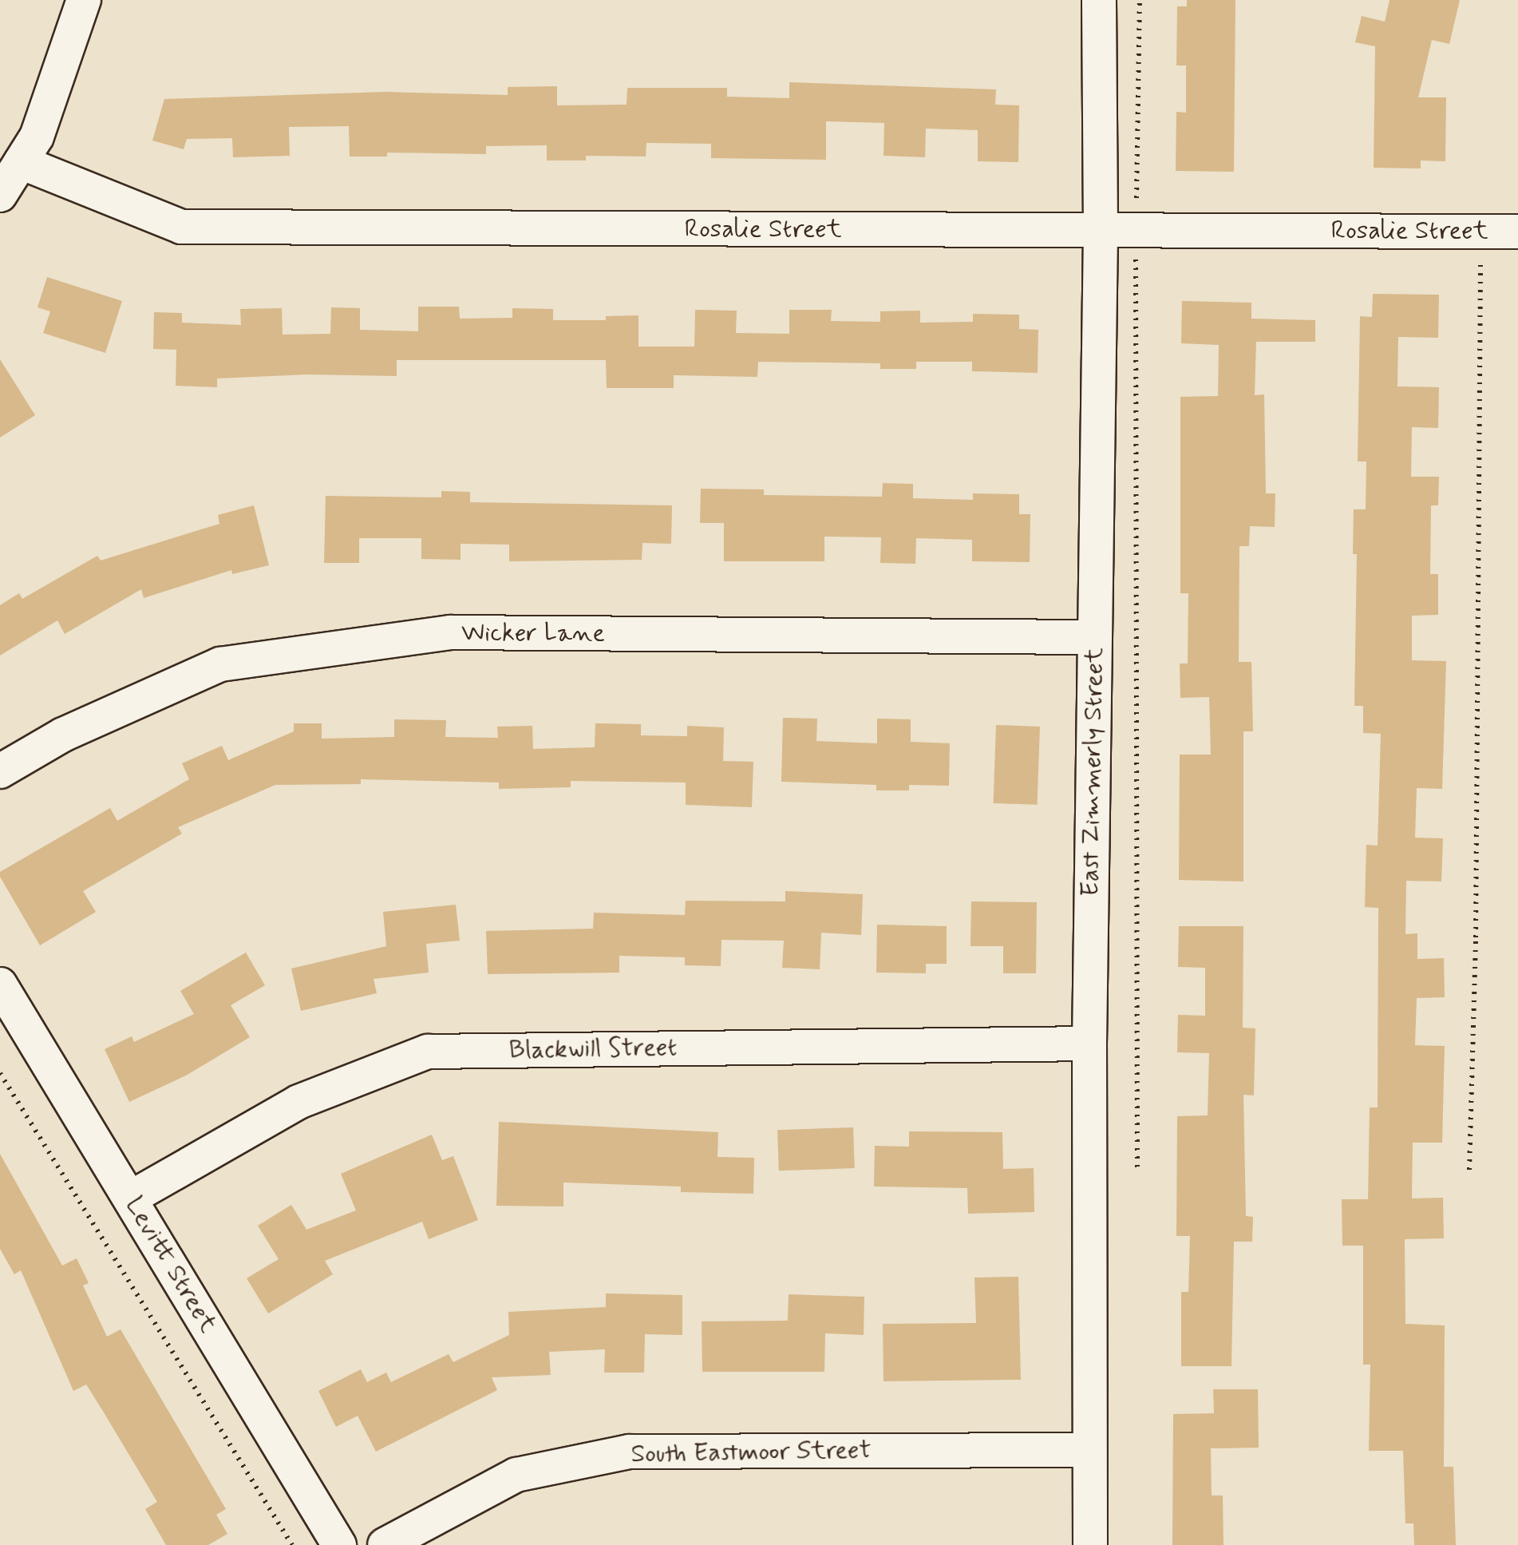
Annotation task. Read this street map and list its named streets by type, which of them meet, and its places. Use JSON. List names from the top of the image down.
{
  "streets": {
    "street": [
      "Rosalie Street",
      "Wicker Lane",
      "East Zimmerly Street",
      "Blackwill Street",
      "Levitt Street",
      "South Eastmoor Street"
    ]
  },
  "crossings": [
    ["Rosalie Street", "East Zimmerly Street"],
    ["Wicker Lane", "East Zimmerly Street"],
    ["East Zimmerly Street", "Blackwill Street"],
    ["East Zimmerly Street", "South Eastmoor Street"],
    ["Blackwill Street", "Levitt Street"]
  ]
}
